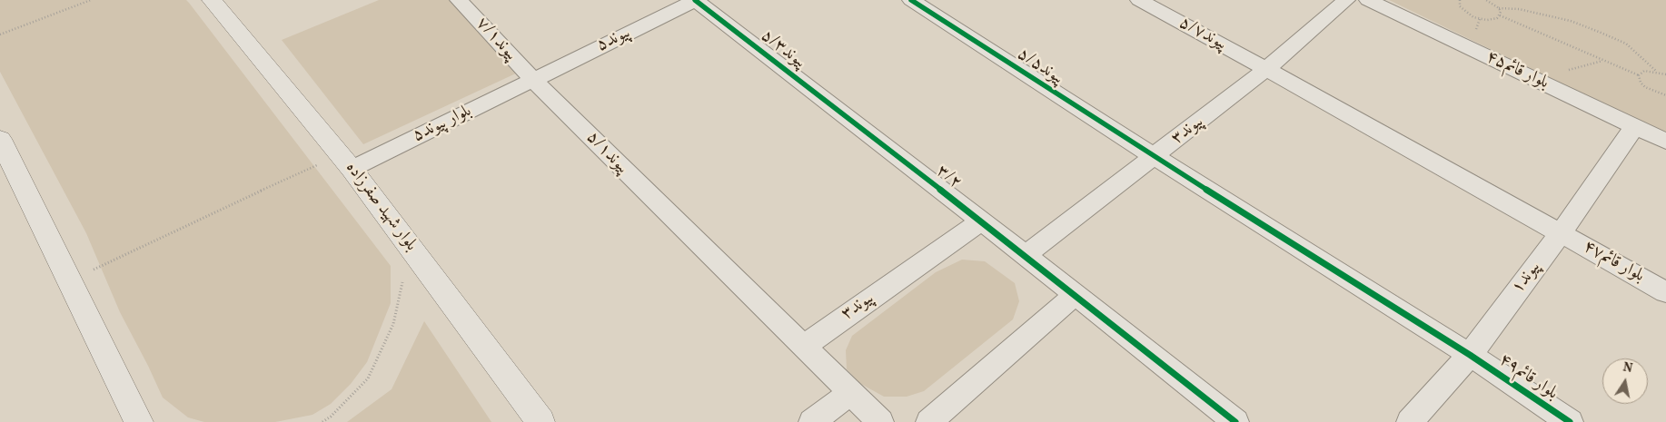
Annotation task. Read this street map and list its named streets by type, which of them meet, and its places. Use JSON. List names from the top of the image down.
{
  "streets": {
    "street": [
      "پیوند۵/۷",
      "پیوند۷/۱",
      "پیوند۵",
      "پیوند۵/۳",
      "پیوند۵/۵",
      "بلوار قائم۴۵",
      "بلوار پیوند۵",
      "پیوند۳",
      "پیوند۵/۱",
      "۳/۲",
      "بلوار شهید صفرزاده",
      "بلوار قائم۴۷",
      "پیوند۱",
      "بلوار قائم۴۹"
    ]
  },
  "crossings": [
    ["پیوند۵/۷", "پیوند۳"],
    ["پیوند۵/۷", "بلوار قائم۴۷"],
    ["پیوند۵/۷", "پیوند۱"],
    ["پیوند۷/۱", "پیوند۵"],
    ["پیوند۷/۱", "بلوار پیوند۵"],
    ["پیوند۷/۱", "پیوند۵/۱"],
    ["پیوند۵", "پیوند۵/۳"],
    ["پیوند۵", "بلوار پیوند۵"],
    ["پیوند۵", "پیوند۵/۱"],
    ["پیوند۵/۳", "۳/۲"],
    ["پیوند۵/۵", "پیوند۳"],
    ["پیوند۵/۵", "پیوند۱"],
    ["پیوند۵/۵", "بلوار قائم۴۹"],
    ["بلوار قائم۴۵", "پیوند۱"],
    ["بلوار پیوند۵", "پیوند۵/۱"],
    ["بلوار پیوند۵", "بلوار شهید صفرزاده"],
    ["پیوند۳", "پیوند۵/۱"],
    ["پیوند۳", "۳/۲"],
    ["بلوار قائم۴۷", "پیوند۱"],
    ["پیوند۱", "بلوار قائم۴۹"]
  ],
  "north": "top"
}
